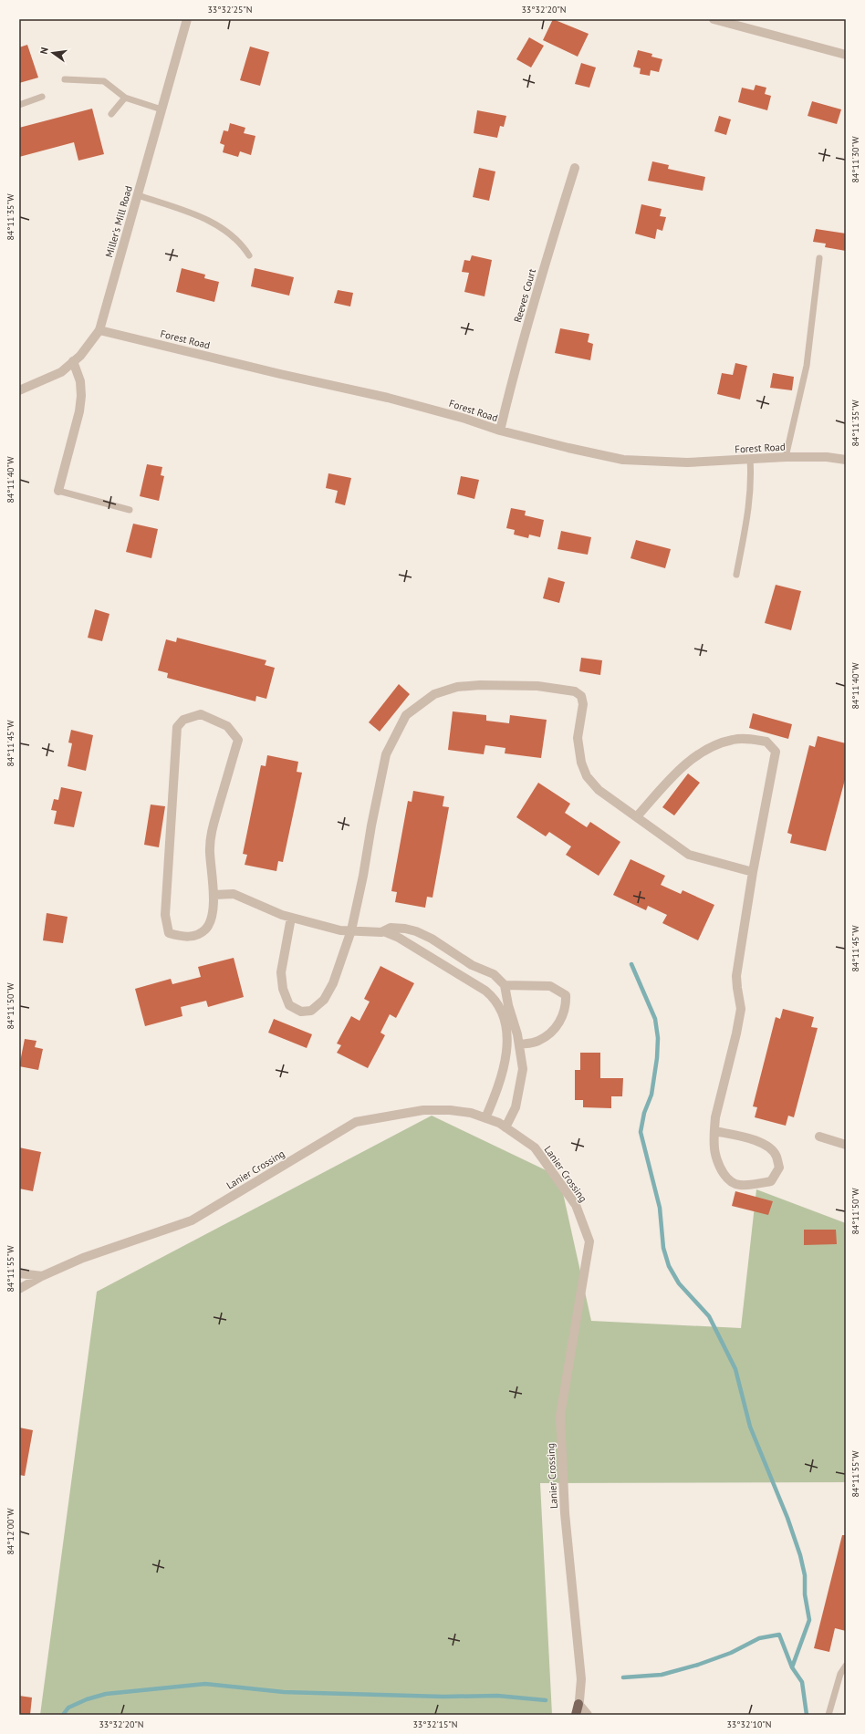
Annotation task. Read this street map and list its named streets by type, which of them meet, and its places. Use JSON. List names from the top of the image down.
{
  "streets": {
    "street": [
      "Miller's Mill Road",
      "Reeves Court",
      "Forest Road",
      "Lanier Crossing"
    ]
  },
  "crossings": [
    ["Miller's Mill Road", "Forest Road"],
    ["Reeves Court", "Forest Road"]
  ],
  "north": "left",
  "coordinates": [
    "33°32'25\"N",
    "33°32'20\"N",
    "84°11'30\"W",
    "84°11'35\"W",
    "84°11'40\"W",
    "84°11'45\"W",
    "84°11'50\"W",
    "84°11'55\"W",
    "84°12'00\"W",
    "33°32'15\"N",
    "33°32'10\"N"
  ]
}
